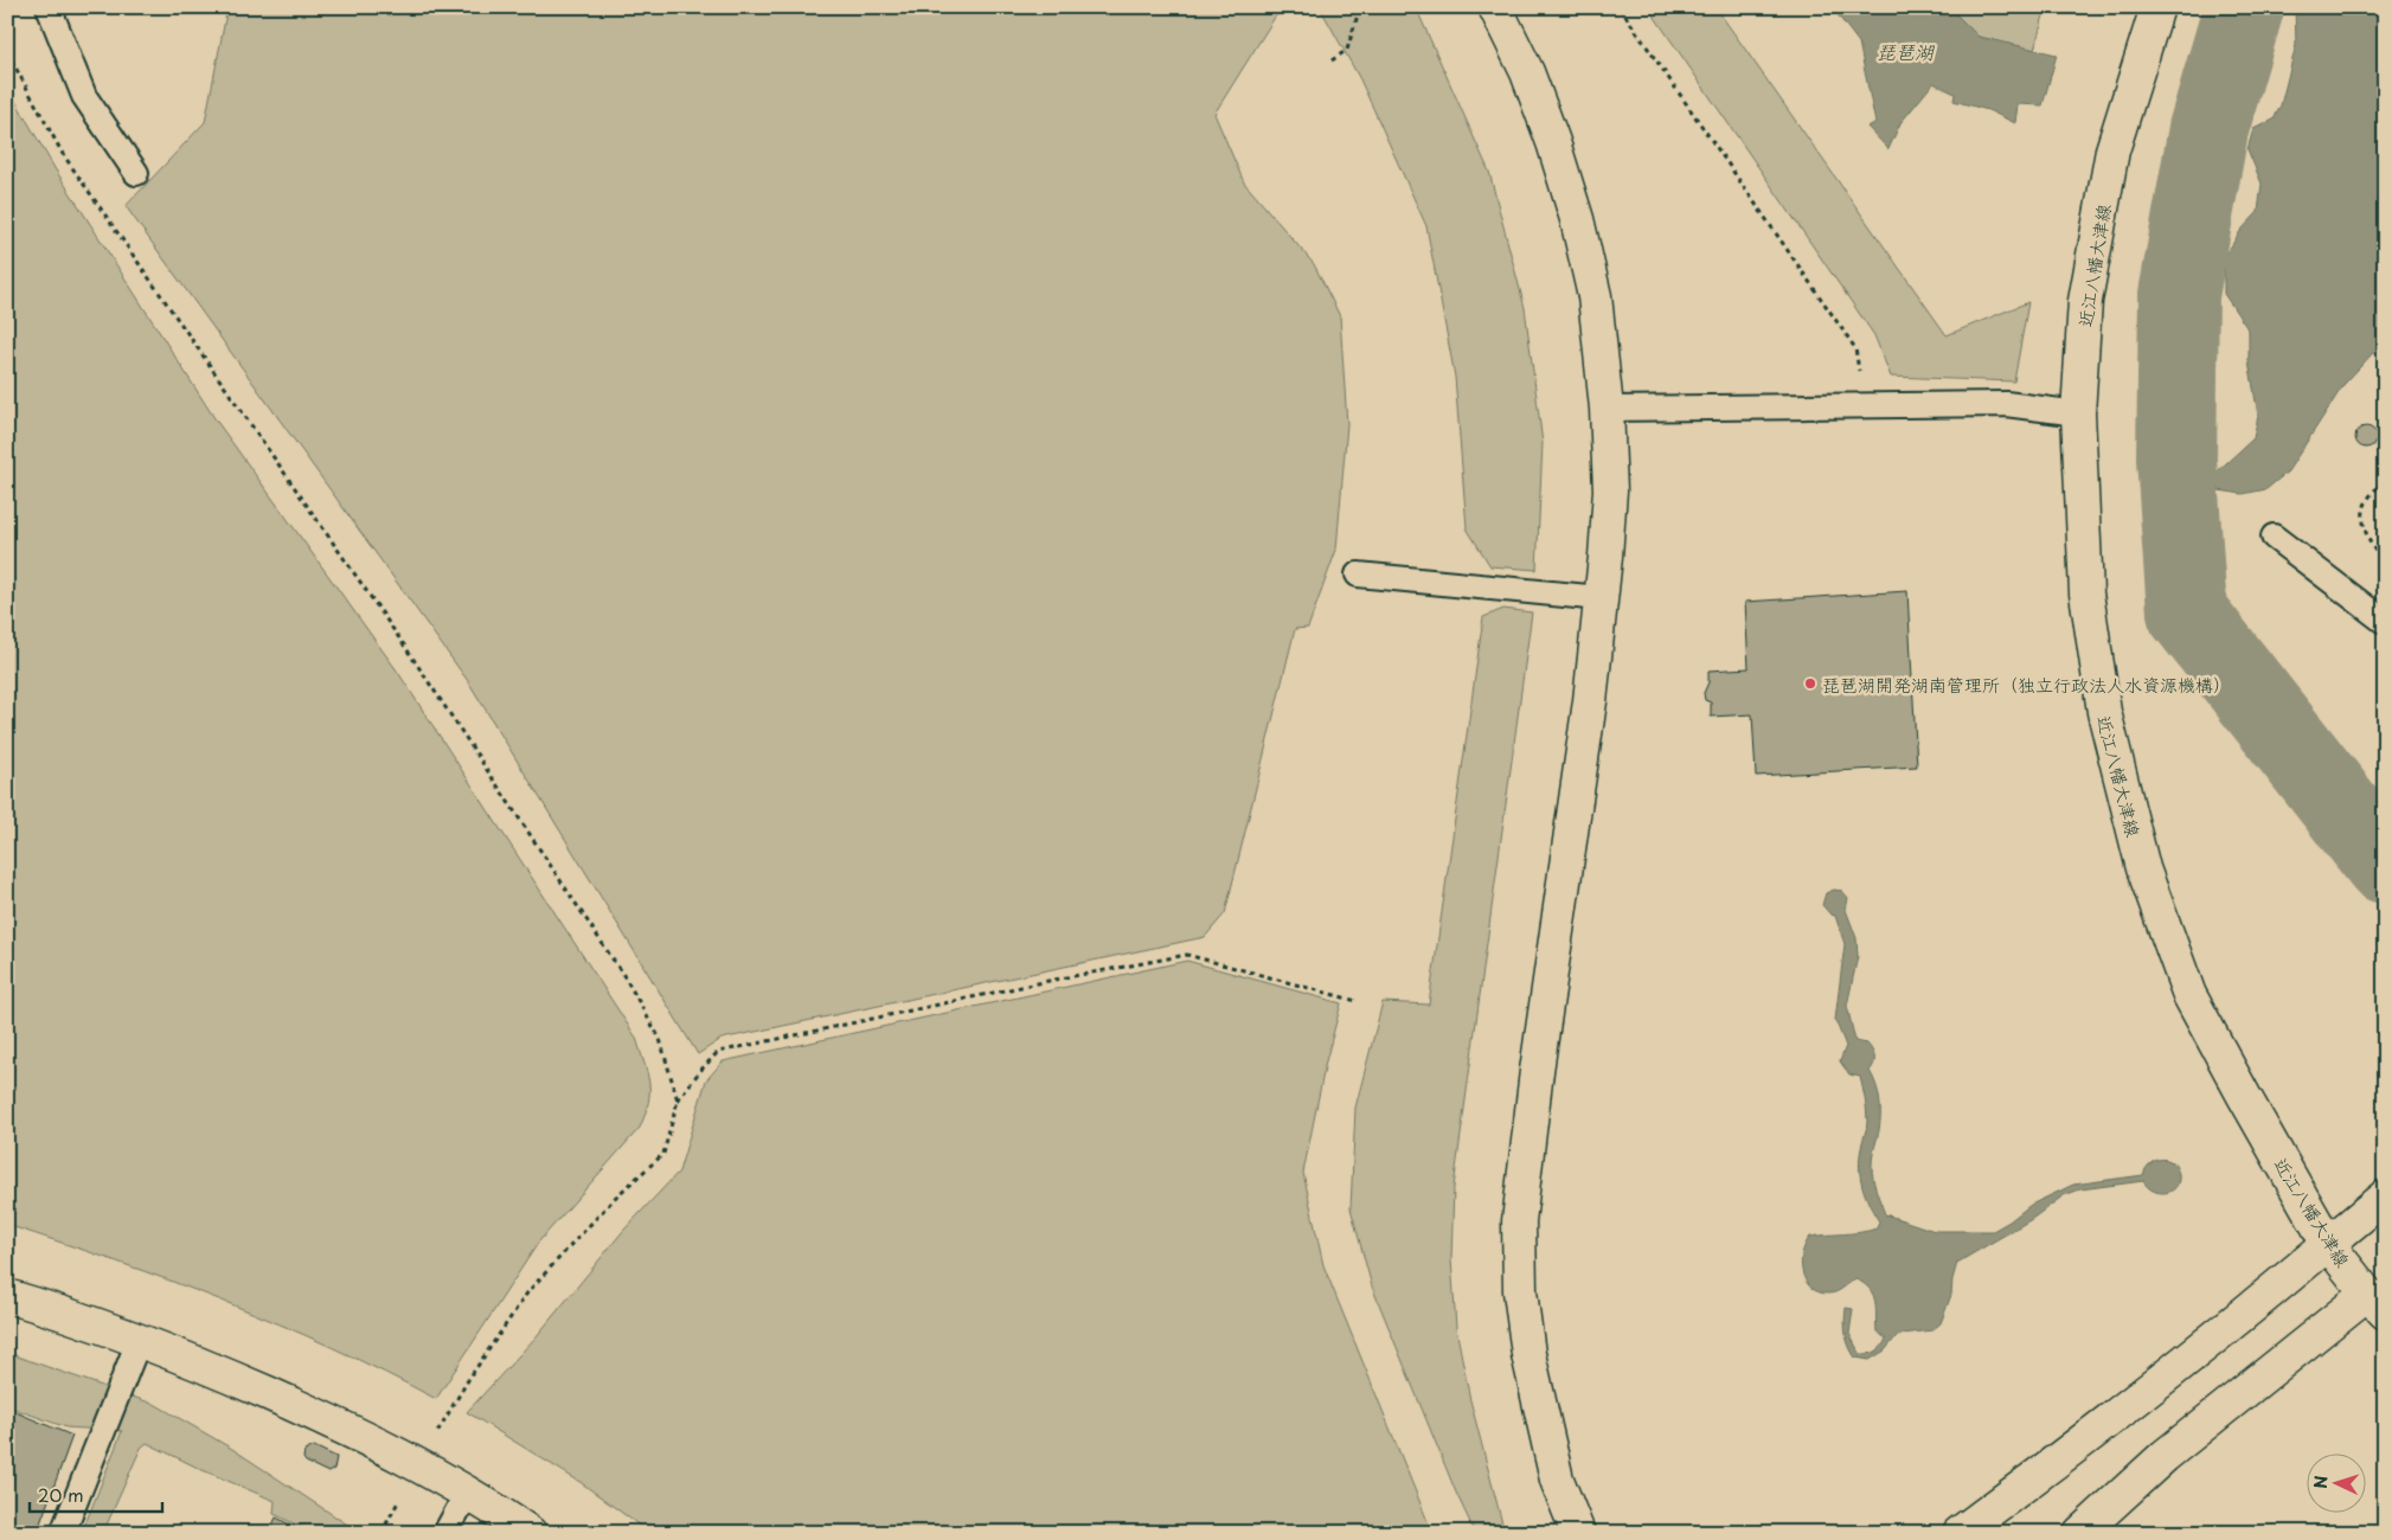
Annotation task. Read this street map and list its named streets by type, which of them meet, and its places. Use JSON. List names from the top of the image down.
{
  "streets": {
    "street": ["近江八幡大津線"]
  },
  "water": ["琵琶湖"],
  "places": ["琵琶湖開発湖南管理所（独立行政法人水資源機構）"],
  "scale_bar": "20 m",
  "north": "left"
}
